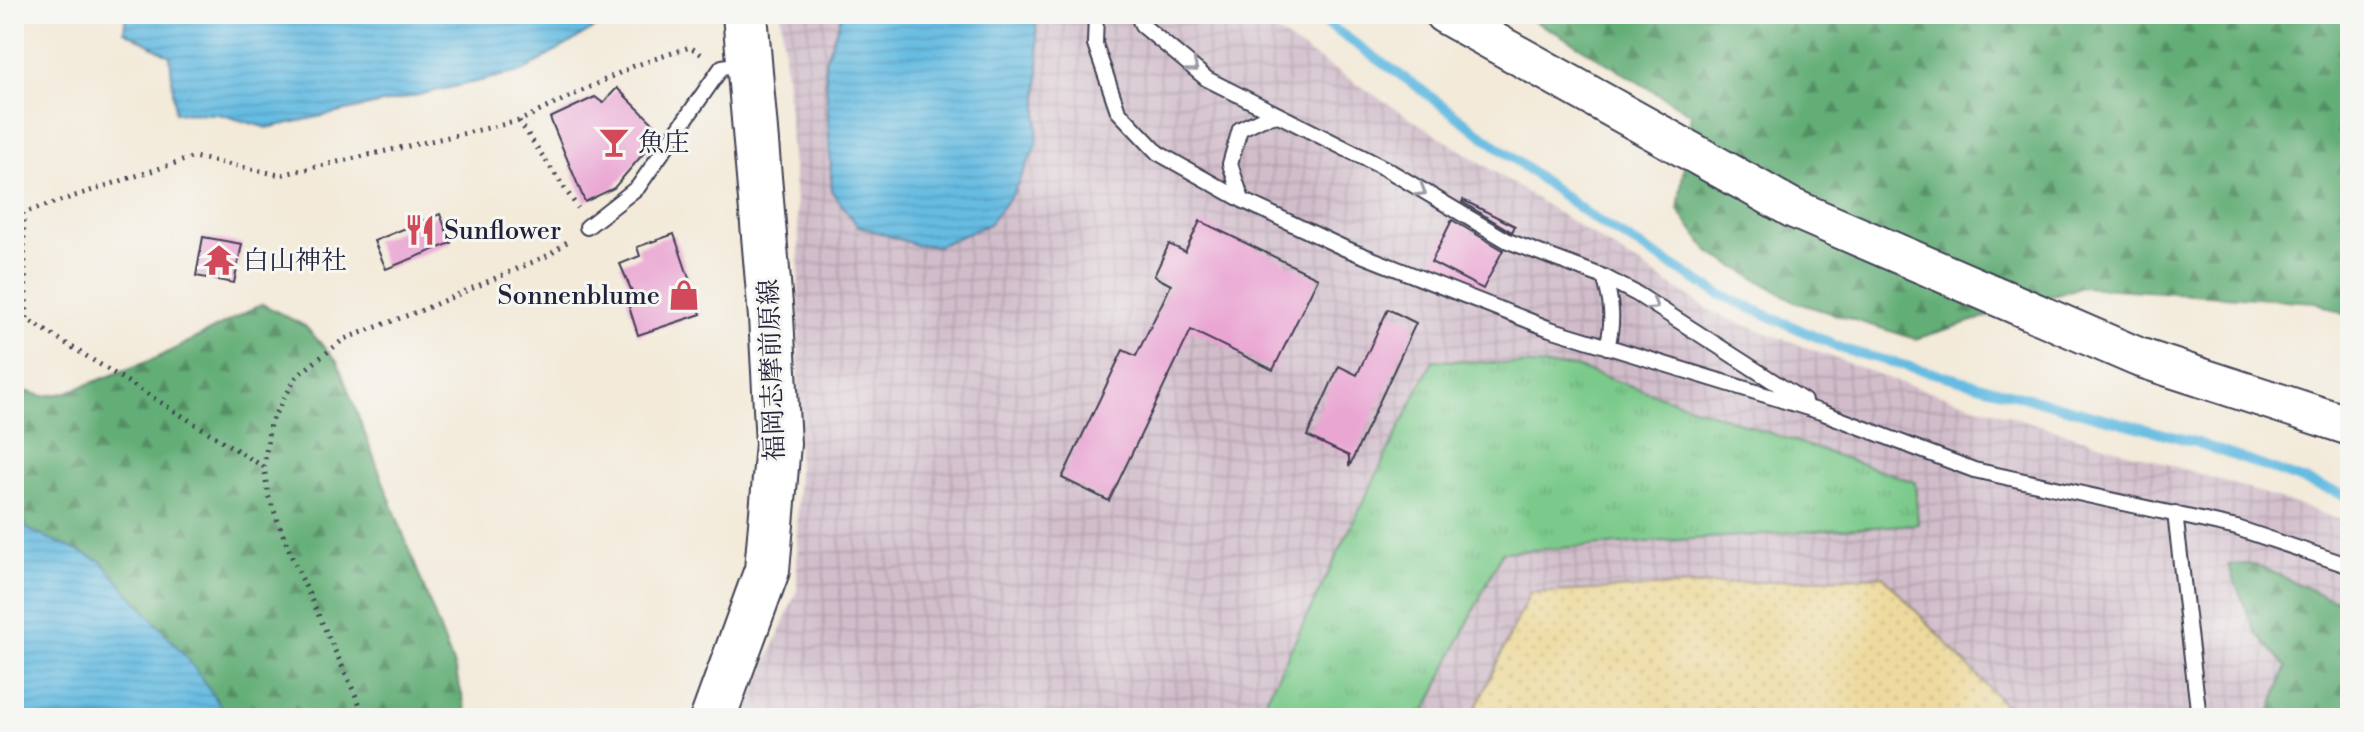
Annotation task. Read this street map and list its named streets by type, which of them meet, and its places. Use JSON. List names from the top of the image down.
{
  "streets": {
    "main road": ["福岡志摩前原線"]
  },
  "places": {
    "bar": ["魚庄"],
    "restaurant": ["Sunflower"],
    "temple": ["白山神社"],
    "shop": ["Sonnenblume"]
  }
}
